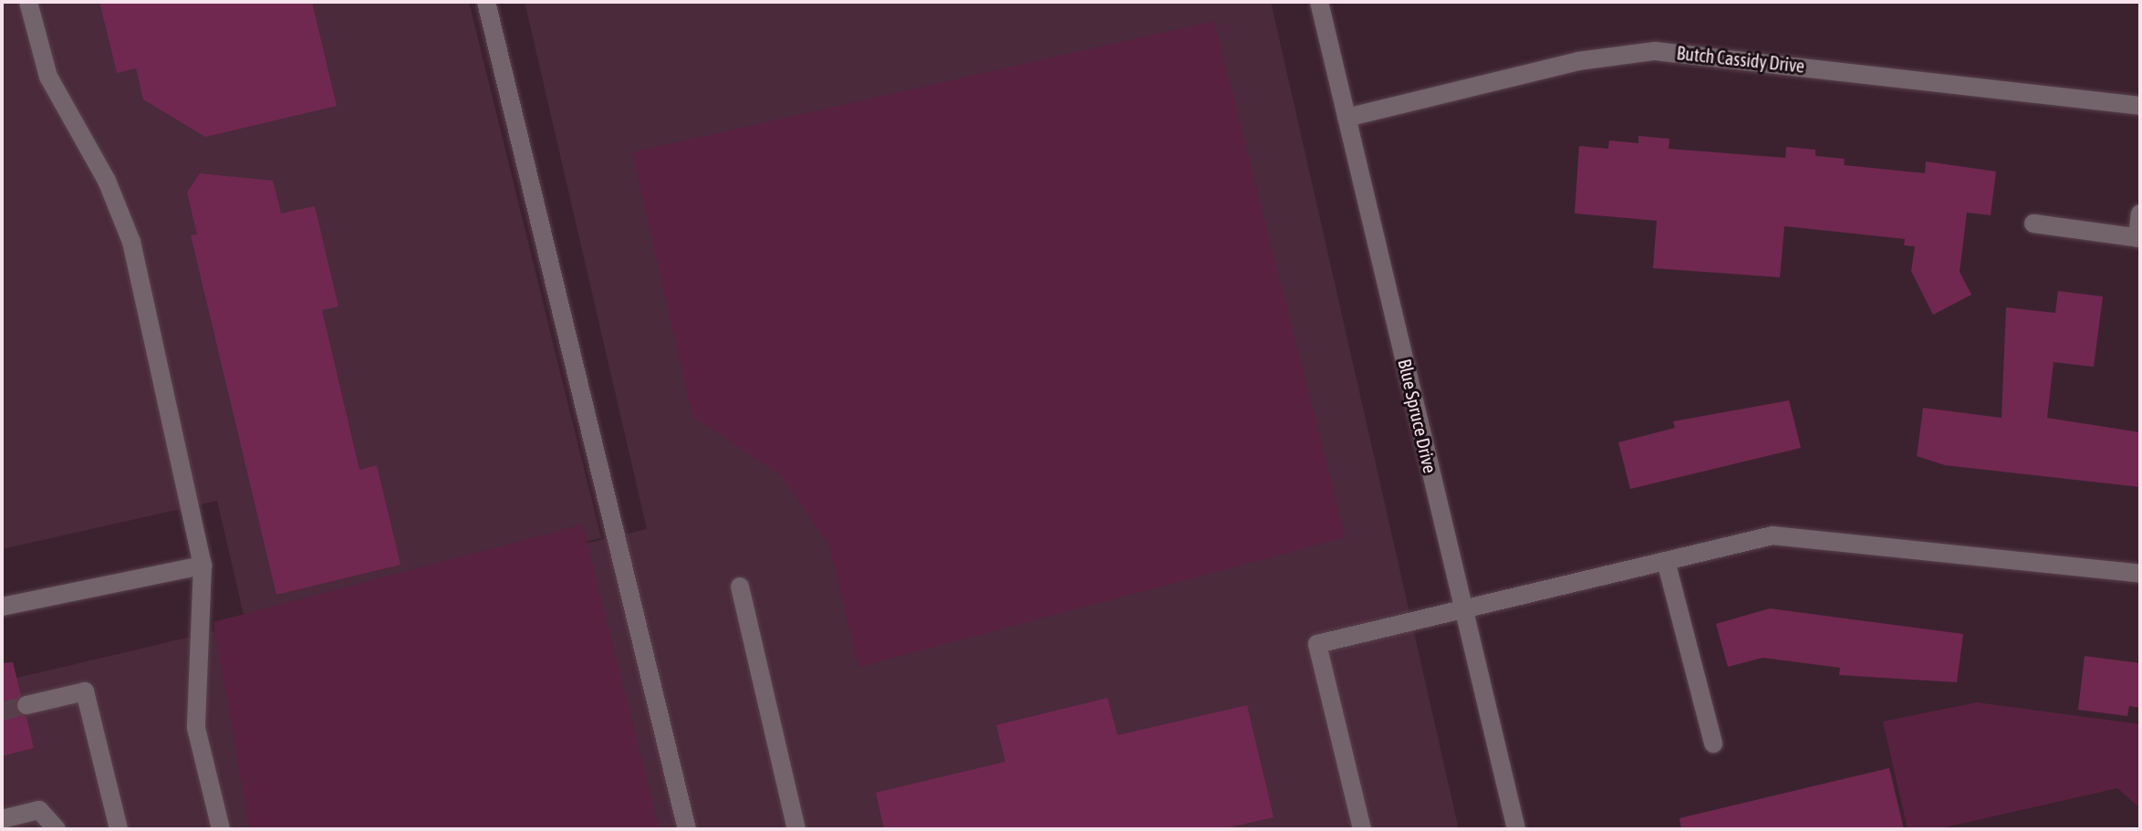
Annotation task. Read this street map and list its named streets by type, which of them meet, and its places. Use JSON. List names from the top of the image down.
{
  "streets": {
    "street": ["Butch Cassidy Drive", "Blue Spruce Drive"]
  },
  "crossings": [
    ["Butch Cassidy Drive", "Blue Spruce Drive"]
  ]
}
